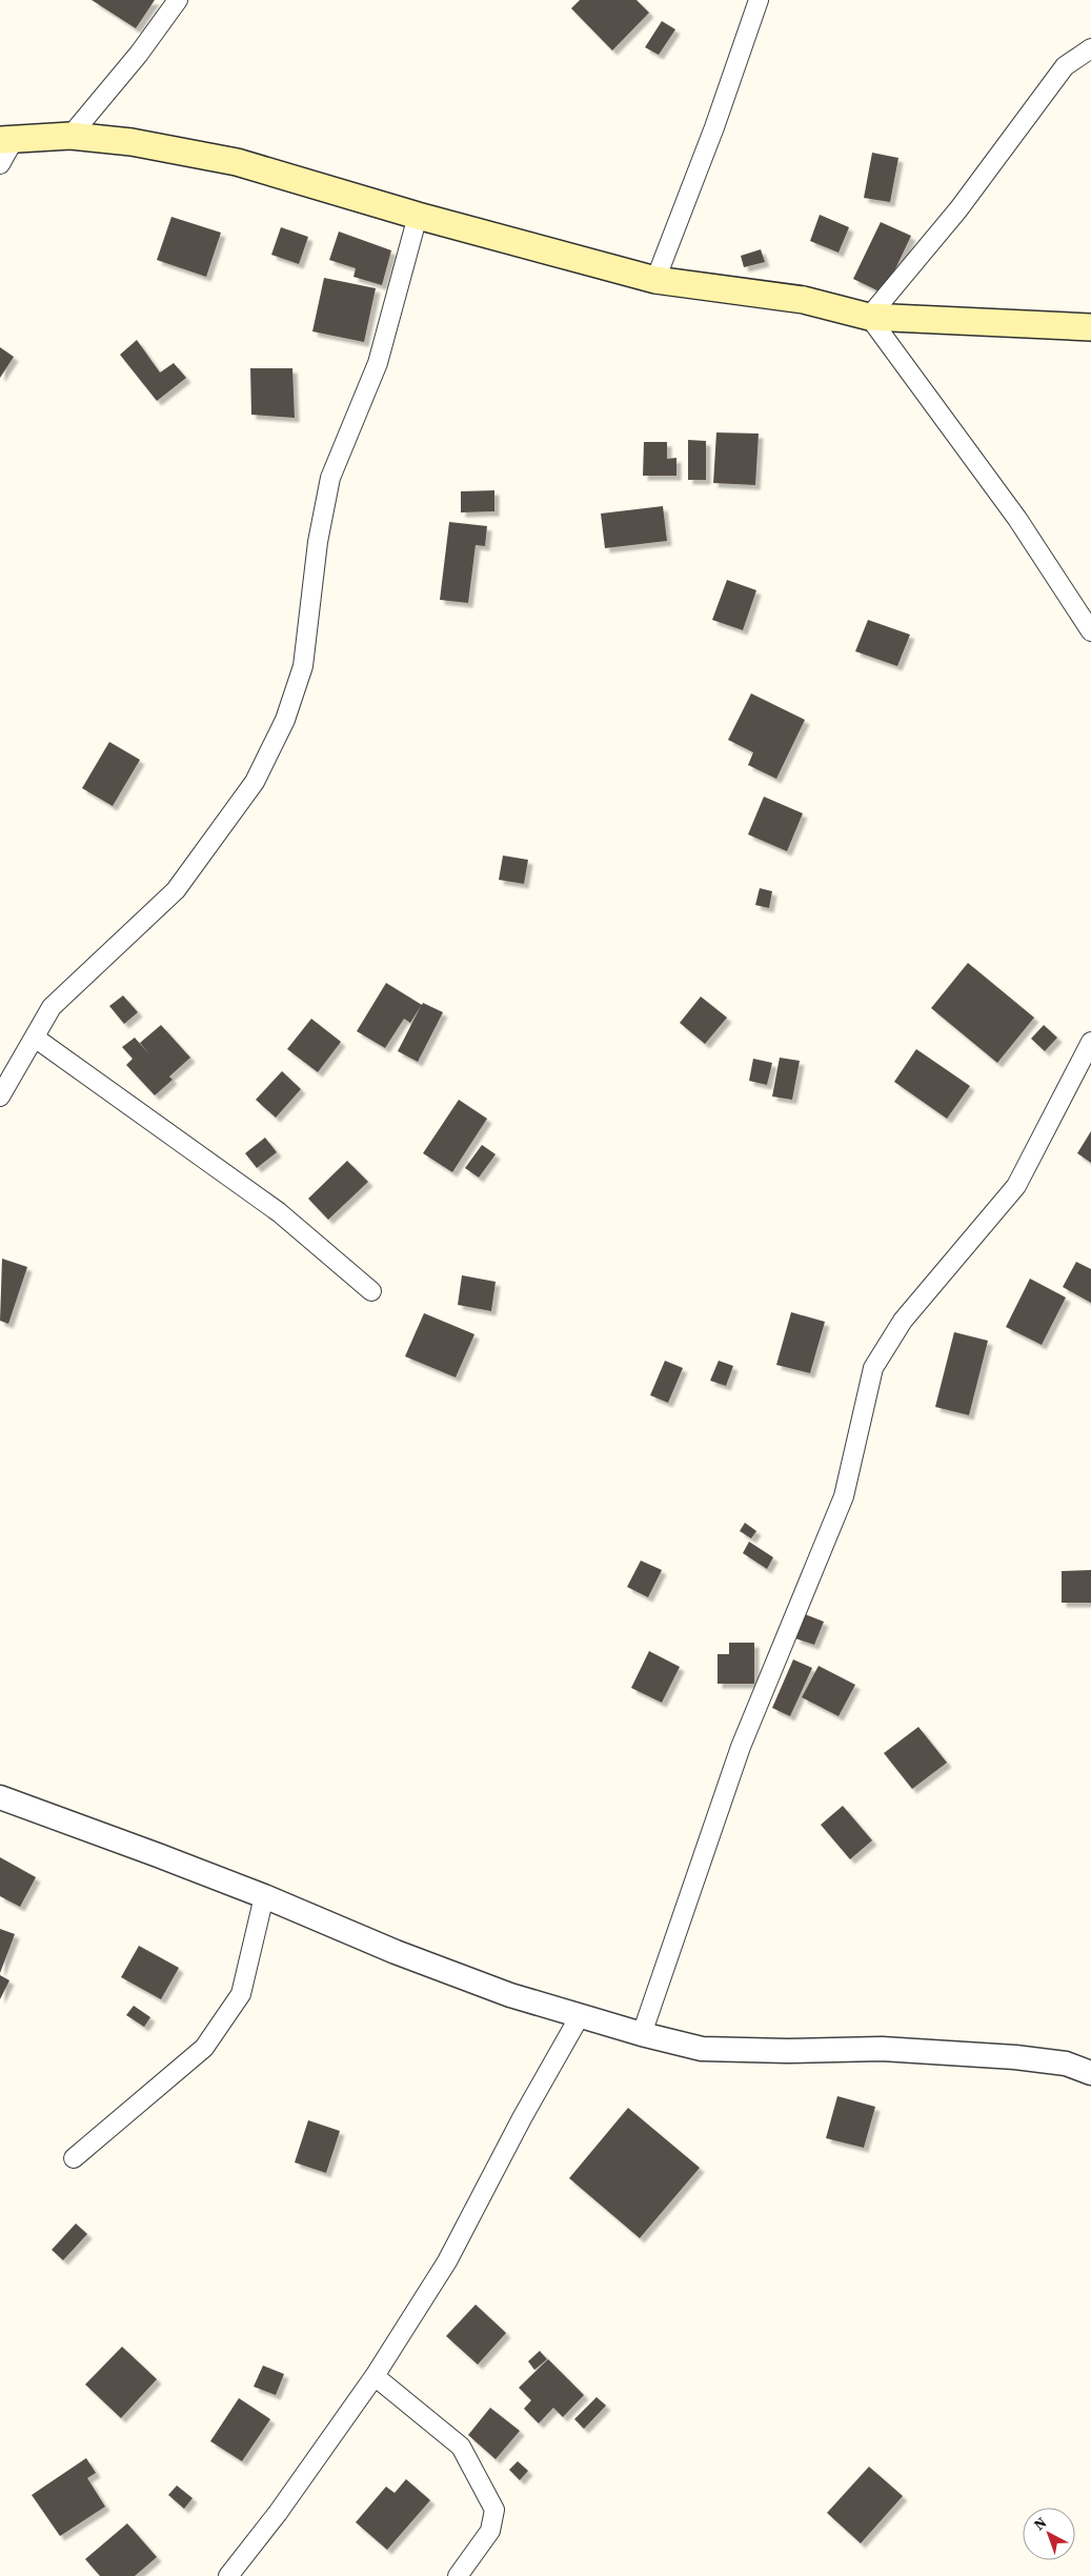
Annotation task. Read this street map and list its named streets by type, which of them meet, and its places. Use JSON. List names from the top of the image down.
{
  "north": "top left"
}
